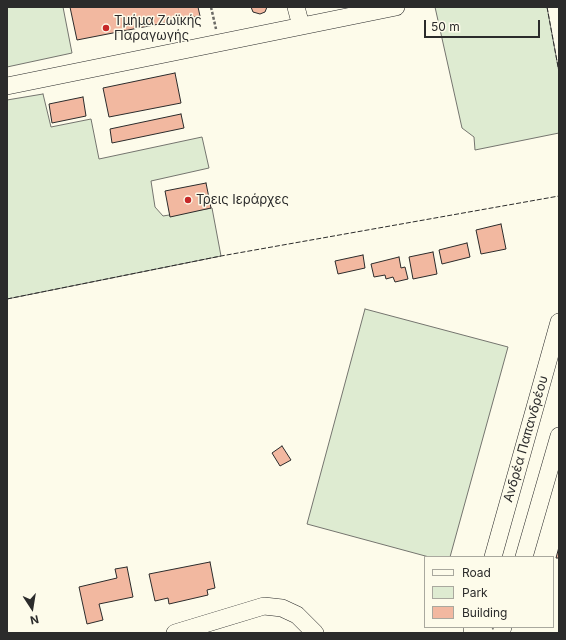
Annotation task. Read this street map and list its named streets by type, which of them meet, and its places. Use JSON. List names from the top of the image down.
{
  "streets": {
    "street": ["Ανδρέα Παπανδρέου"]
  },
  "places": ["Τμήμα Ζωϊκής Παραγωγής", "Τρεις Ιεράρχες"],
  "legend": ["Road", "Park", "Building"],
  "scale_bar": "50 m",
  "north": "bottom"
}
